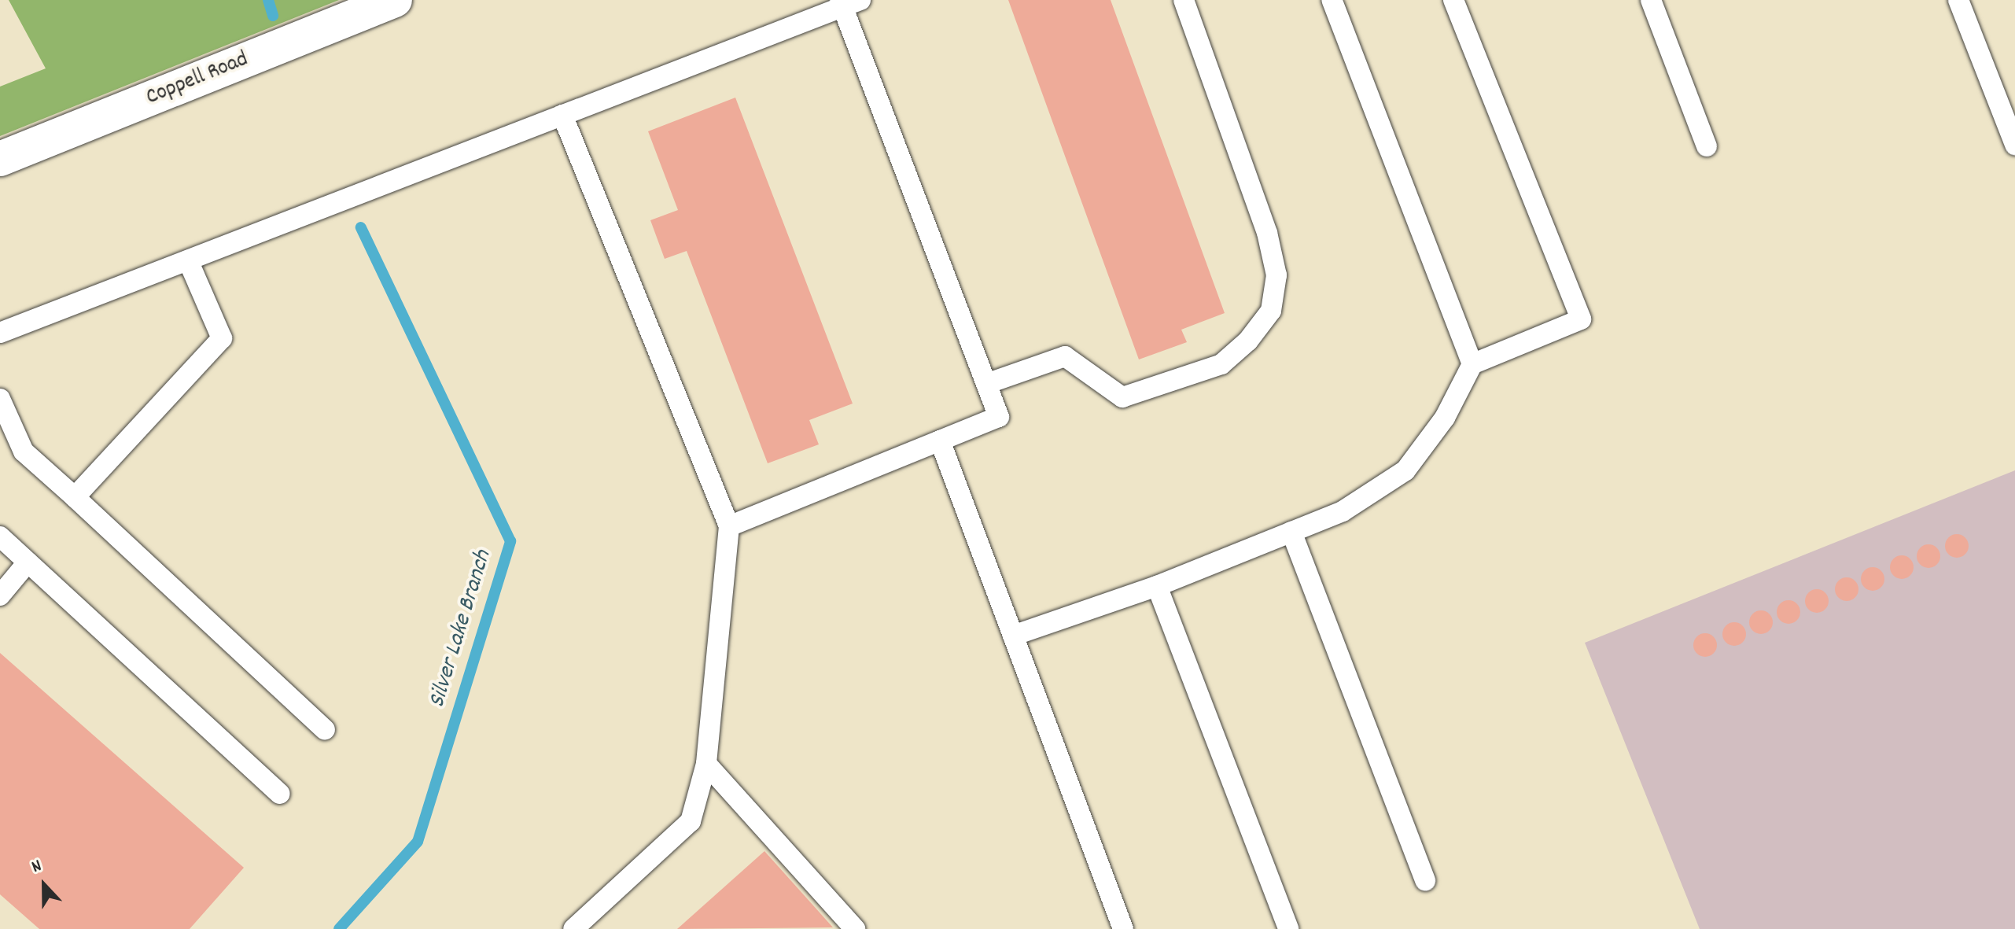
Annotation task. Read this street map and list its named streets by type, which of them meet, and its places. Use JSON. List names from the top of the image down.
{
  "streets": {
    "street": ["Coppell Road"]
  },
  "water": ["Silver Lake Branch"],
  "north": "top"
}
